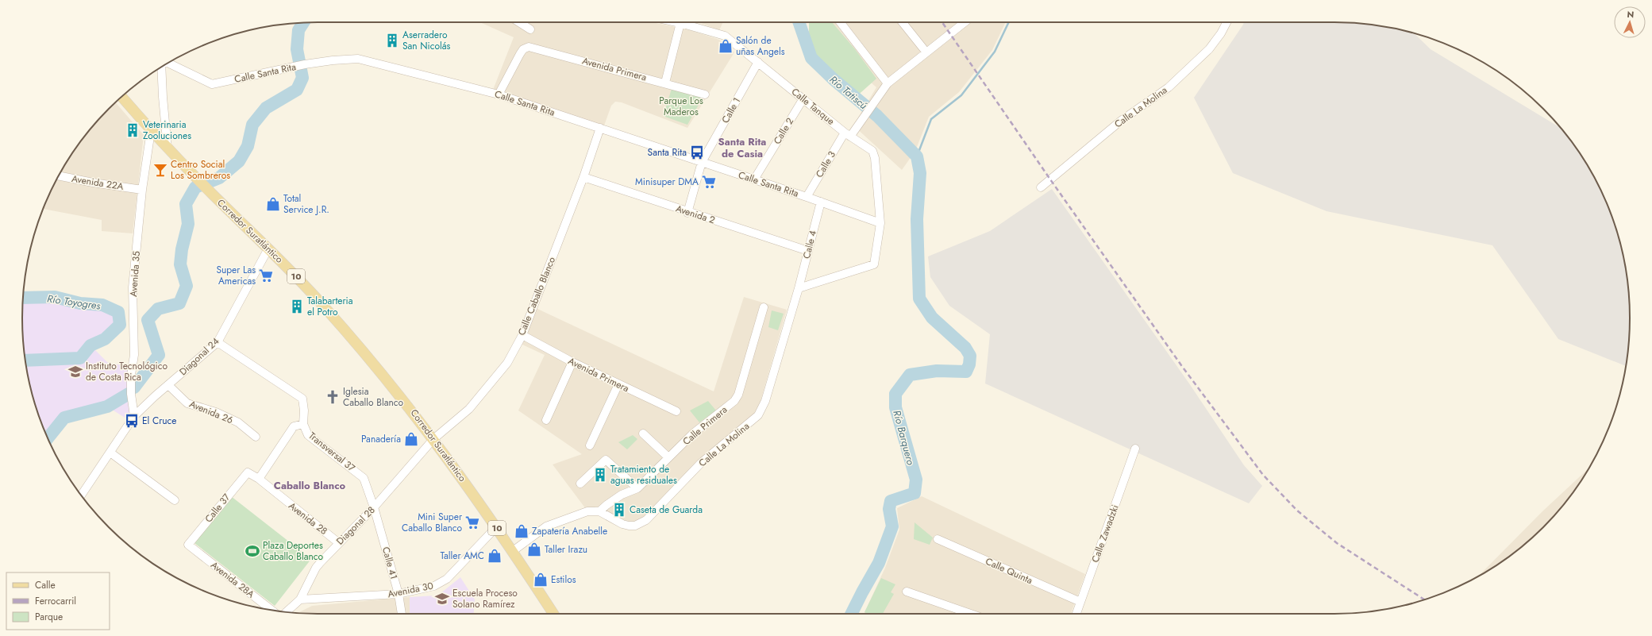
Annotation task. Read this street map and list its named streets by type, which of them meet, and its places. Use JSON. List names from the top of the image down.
{
  "streets": {
    "main road": ["Corredor Suratlántico", "10"],
    "street": [
      "Avenida Primera",
      "Calle Santa Rita",
      "Calle Tanque",
      "Calle La Molina",
      "Calle 1",
      "Calle 2",
      "Calle 3",
      "Avenida 22A",
      "Avenida 2",
      "Calle 4",
      "Avenida 35",
      "Calle Caballo Blanco",
      "Diagonal 24",
      "Avenida 26",
      "Calle Primera",
      "Transversal 37",
      "Calle 37",
      "Avenida 28",
      "Diagonal 28",
      "Calle Zawadzki",
      "Calle 41",
      "Calle Quinta",
      "Avenida 28A",
      "Avenida 30"
    ]
  },
  "crossings": [
    ["Avenida Primera", "Calle Santa Rita"],
    ["Avenida Primera", "Calle Caballo Blanco"],
    ["Calle Santa Rita", "Calle Tanque"],
    ["Calle Santa Rita", "Calle 1"],
    ["Calle Santa Rita", "Calle 2"],
    ["Calle Santa Rita", "Calle 3"],
    ["Calle Santa Rita", "Calle 4"],
    ["Calle Santa Rita", "Calle Caballo Blanco"],
    ["Calle Tanque", "Calle La Molina"],
    ["Calle Tanque", "Calle 1"],
    ["Calle Tanque", "Calle 2"],
    ["Calle Tanque", "Calle 3"],
    ["Calle Tanque", "Calle 4"],
    ["Calle La Molina", "Calle 4"],
    ["Calle La Molina", "Calle Primera"],
    ["Calle 1", "Avenida 2"],
    ["Avenida 22A", "Avenida 35"],
    ["Avenida 2", "Calle 4"],
    ["Avenida 2", "Calle Caballo Blanco"],
    ["Corredor Suratlántico", "Avenida 35"],
    ["Corredor Suratlántico", "Calle Caballo Blanco"],
    ["Corredor Suratlántico", "Diagonal 24"],
    ["Corredor Suratlántico", "Diagonal 28"],
    ["Corredor Suratlántico", "Avenida 30"],
    ["Avenida 35", "Diagonal 24"],
    ["Calle Caballo Blanco", "Diagonal 28"],
    ["Diagonal 24", "Avenida 26"],
    ["Diagonal 24", "Transversal 37"],
    ["Transversal 37", "Diagonal 28"],
    ["Transversal 37", "Calle 41"],
    ["Calle 37", "Avenida 28"],
    ["Calle 37", "Avenida 28A"],
    ["Avenida 28", "Diagonal 28"],
    ["Diagonal 28", "Calle 41"],
    ["Diagonal 28", "Avenida 30"],
    ["Calle Zawadzki", "Calle Quinta"],
    ["Calle 41", "Avenida 30"]
  ],
  "districts": ["Santa Rita de Casia", "Caballo Blanco"],
  "water": ["Río Tatiscú", "Río Toyogres", "Río Barquero"],
  "parks": ["Parque Los Maderos"],
  "places": {
    "building": [
      "Aserradero San Nicolás",
      "Veterinaria Zooluciones",
      "Talabarteria el Potro",
      "Tratamiento de aguas residuales",
      "Caseta de Guarda"
    ],
    "shop": [
      "Salón de uñas Angels",
      "Total Service J.R.",
      "Panadería",
      "Zapatería Anabelle",
      "Taller Irazu",
      "Taller AMC",
      "Estilos"
    ],
    "bus stop": ["Santa Rita", "El Cruce"],
    "bar": ["Centro Social Los Sombreros"],
    "supermarket": ["Minisuper DMA", "Super Las Americas", "Mini Super Caballo Blanco"],
    "school or university": ["Instituto Tecnológico de Costa Rica", "Escuela Proceso Solano Ramírez"],
    "church": ["Iglesia Caballo Blanco"],
    "sports": ["Plaza Deportes Caballo Blanco"]
  },
  "legend": ["Calle", "Ferrocarril", "Parque"],
  "north": "top"
}
